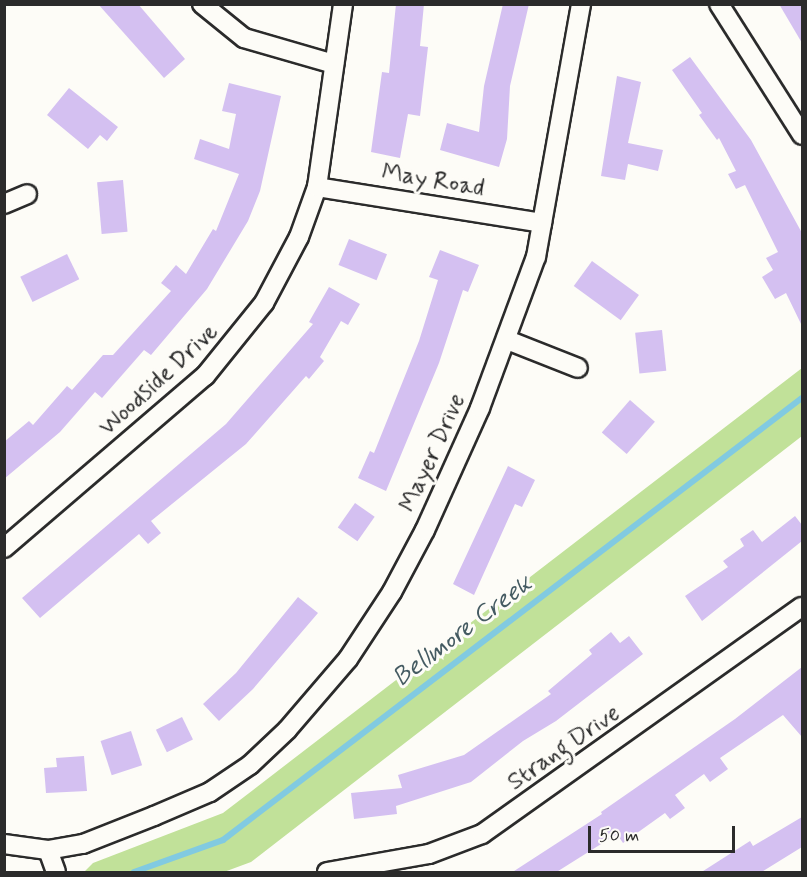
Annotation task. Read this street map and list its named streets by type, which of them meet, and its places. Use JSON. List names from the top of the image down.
{
  "streets": {
    "street": [
      "May Road",
      "Woodside Drive",
      "Mayer Drive",
      "Strang Drive"
    ]
  },
  "crossings": [
    ["May Road", "Woodside Drive"],
    ["May Road", "Mayer Drive"]
  ],
  "water": ["Bellmore Creek"],
  "scale_bar": "50 m"
}
